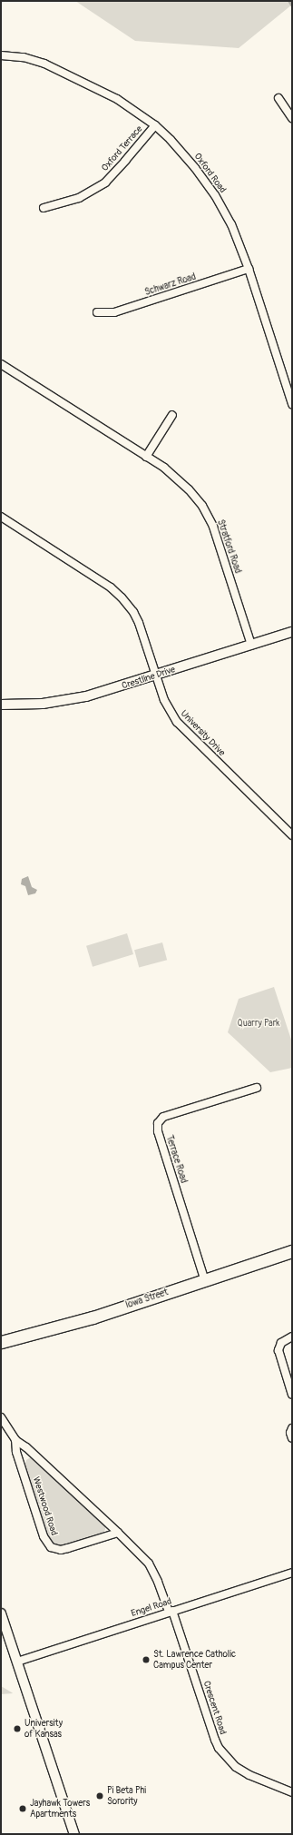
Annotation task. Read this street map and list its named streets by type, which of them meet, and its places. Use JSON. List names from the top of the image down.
{
  "streets": {
    "highway": ["Iowa Street"],
    "street": [
      "Oxford Terrace",
      "Oxford Road",
      "Schwarz Road",
      "Stratford Road",
      "Crestline Drive",
      "University Drive",
      "Terrace Road",
      "Westwood Road",
      "Engel Road",
      "Crescent Road"
    ]
  },
  "crossings": [
    ["Oxford Terrace", "Oxford Road"],
    ["Oxford Road", "Schwarz Road"],
    ["Stratford Road", "Crestline Drive"],
    ["Crestline Drive", "University Drive"],
    ["Terrace Road", "Iowa Street"],
    ["Westwood Road", "Engel Road"],
    ["Westwood Road", "Crescent Road"],
    ["Engel Road", "Crescent Road"]
  ],
  "parks": ["Quarry Park"],
  "places": [
    "St. Lawrence Catholic Campus Center",
    "University of Kansas",
    "Pi Beta Phi Sorority",
    "Jayhawk Towers Apartments"
  ]
}
